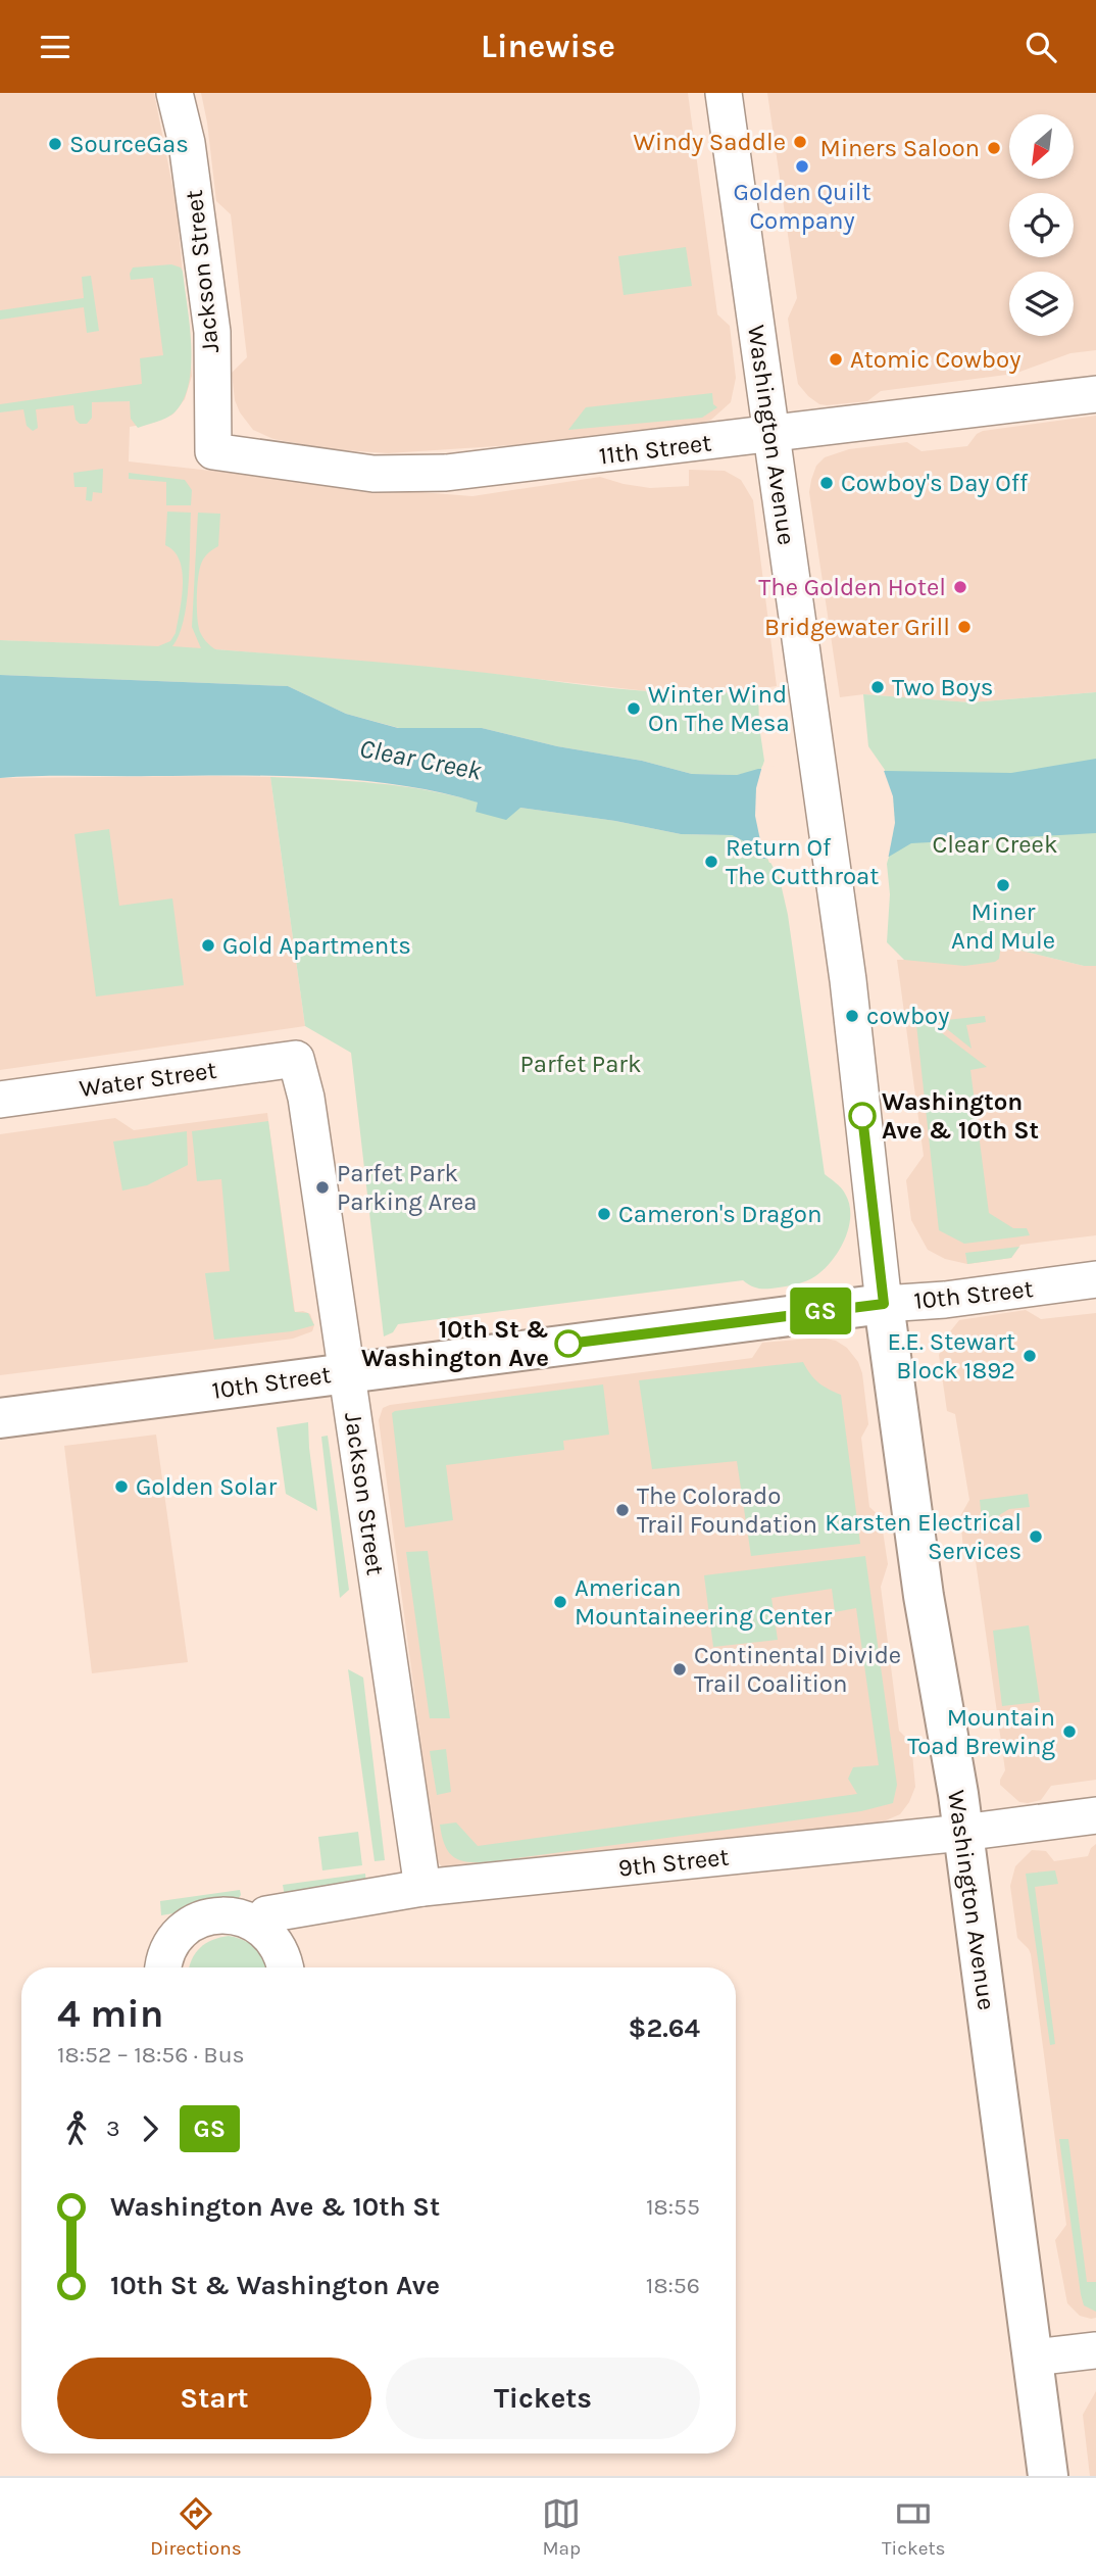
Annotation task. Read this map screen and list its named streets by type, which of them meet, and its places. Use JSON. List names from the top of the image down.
{
  "streets": {
    "main road": ["Washington Avenue", "10th Street"],
    "street": [
      "Jackson Street",
      "11th Street",
      "Water Street",
      "9th Street"
    ]
  },
  "crossings": [
    ["Jackson Street", "11th Street"],
    ["Jackson Street", "Water Street"],
    ["Jackson Street", "10th Street"],
    ["Jackson Street", "9th Street"],
    ["Washington Avenue", "11th Street"],
    ["Washington Avenue", "10th Street"],
    ["Washington Avenue", "9th Street"]
  ],
  "water": ["Clear Creek"],
  "parks": ["Clear Creek", "Parfet Park"],
  "places": [
    "Windy Saddle",
    "SourceGas",
    "Miners Saloon",
    "Golden Quilt Company",
    "Atomic Cowboy",
    "Cowboy's Day Off",
    "The Golden Hotel",
    "Bridgewater Grill",
    "Two Boys",
    "Winter Wind On The Mesa",
    "Return Of The Cutthroat",
    "Miner And Mule",
    "Gold Apartments",
    "cowboy",
    "Washington Ave & 10th St",
    "Parfet Park Parking Area",
    "Cameron's Dragon",
    "10th St & Washington Ave",
    "E.E. Stewart Block 1892",
    "Golden Solar",
    "The Colorado Trail Foundation",
    "Karsten Electrical Services",
    "American Mountaineering Center",
    "Continental Divide Trail Coalition",
    "Mountain Toad Brewing"
  ],
  "lines": ["bus line GS"],
  "north": "bottom left",
  "page": {
    "header": "Linewise",
    "on_map": "GS",
    "heading": ["4 min", "18:52 – 18:56 · Bus", "$2.64"],
    "legs": ["3", "GS"],
    "list": [
      {
        "name": "Washington Ave & 10th St",
        "value": "18:55"
      },
      {
        "name": "10th St & Washington Ave",
        "value": "18:56"
      }
    ],
    "buttons": ["Start", "Tickets"],
    "tabs": ["Directions", "Map", "Tickets"]
  }
}
